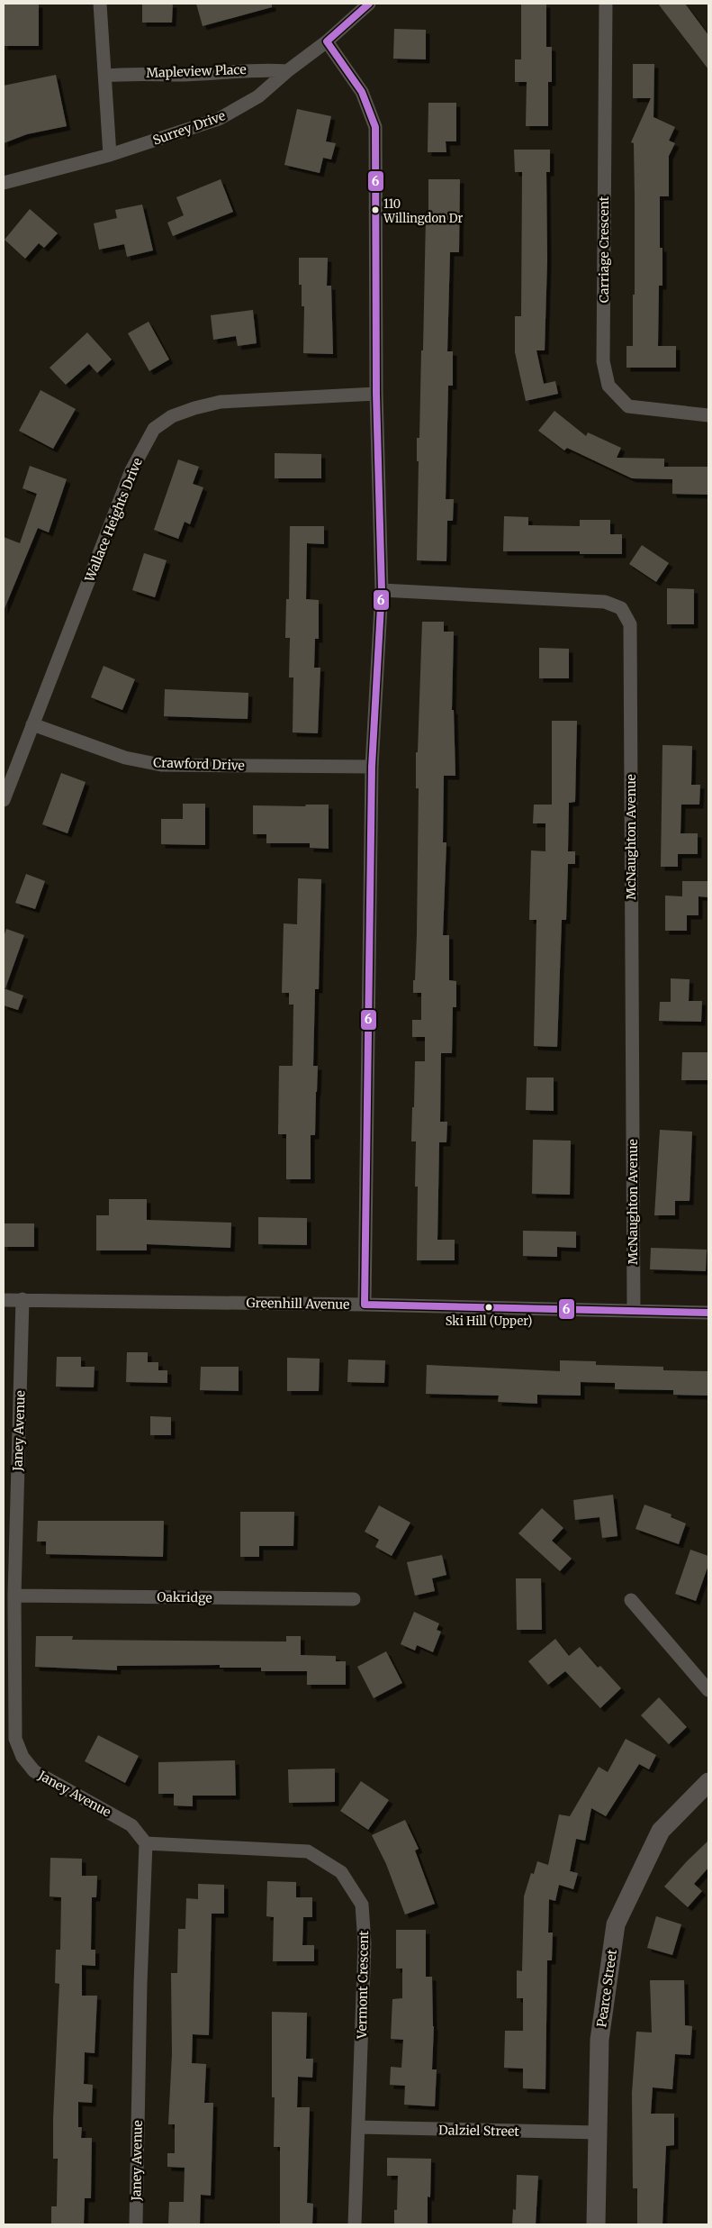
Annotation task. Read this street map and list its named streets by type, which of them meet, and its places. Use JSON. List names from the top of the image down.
{
  "streets": {
    "street": [
      "Mapleview Place",
      "Surrey Drive",
      "Carriage Crescent",
      "Wallace Heights Drive",
      "Crawford Drive",
      "McNaughton Avenue",
      "Greenhill Avenue",
      "Janey Avenue",
      "Oakridge",
      "Vermont Crescent",
      "Pearce Street",
      "Dalziel Street"
    ]
  },
  "crossings": [
    ["Mapleview Place", "Surrey Drive"],
    ["Wallace Heights Drive", "Crawford Drive"],
    ["McNaughton Avenue", "Greenhill Avenue"],
    ["Greenhill Avenue", "Janey Avenue"],
    ["Janey Avenue", "Oakridge"],
    ["Janey Avenue", "Vermont Crescent"],
    ["Vermont Crescent", "Dalziel Street"],
    ["Pearce Street", "Dalziel Street"]
  ],
  "places": ["110 Willingdon Dr", "Ski Hill (Upper)"],
  "lines": ["transit line 6"]
}
